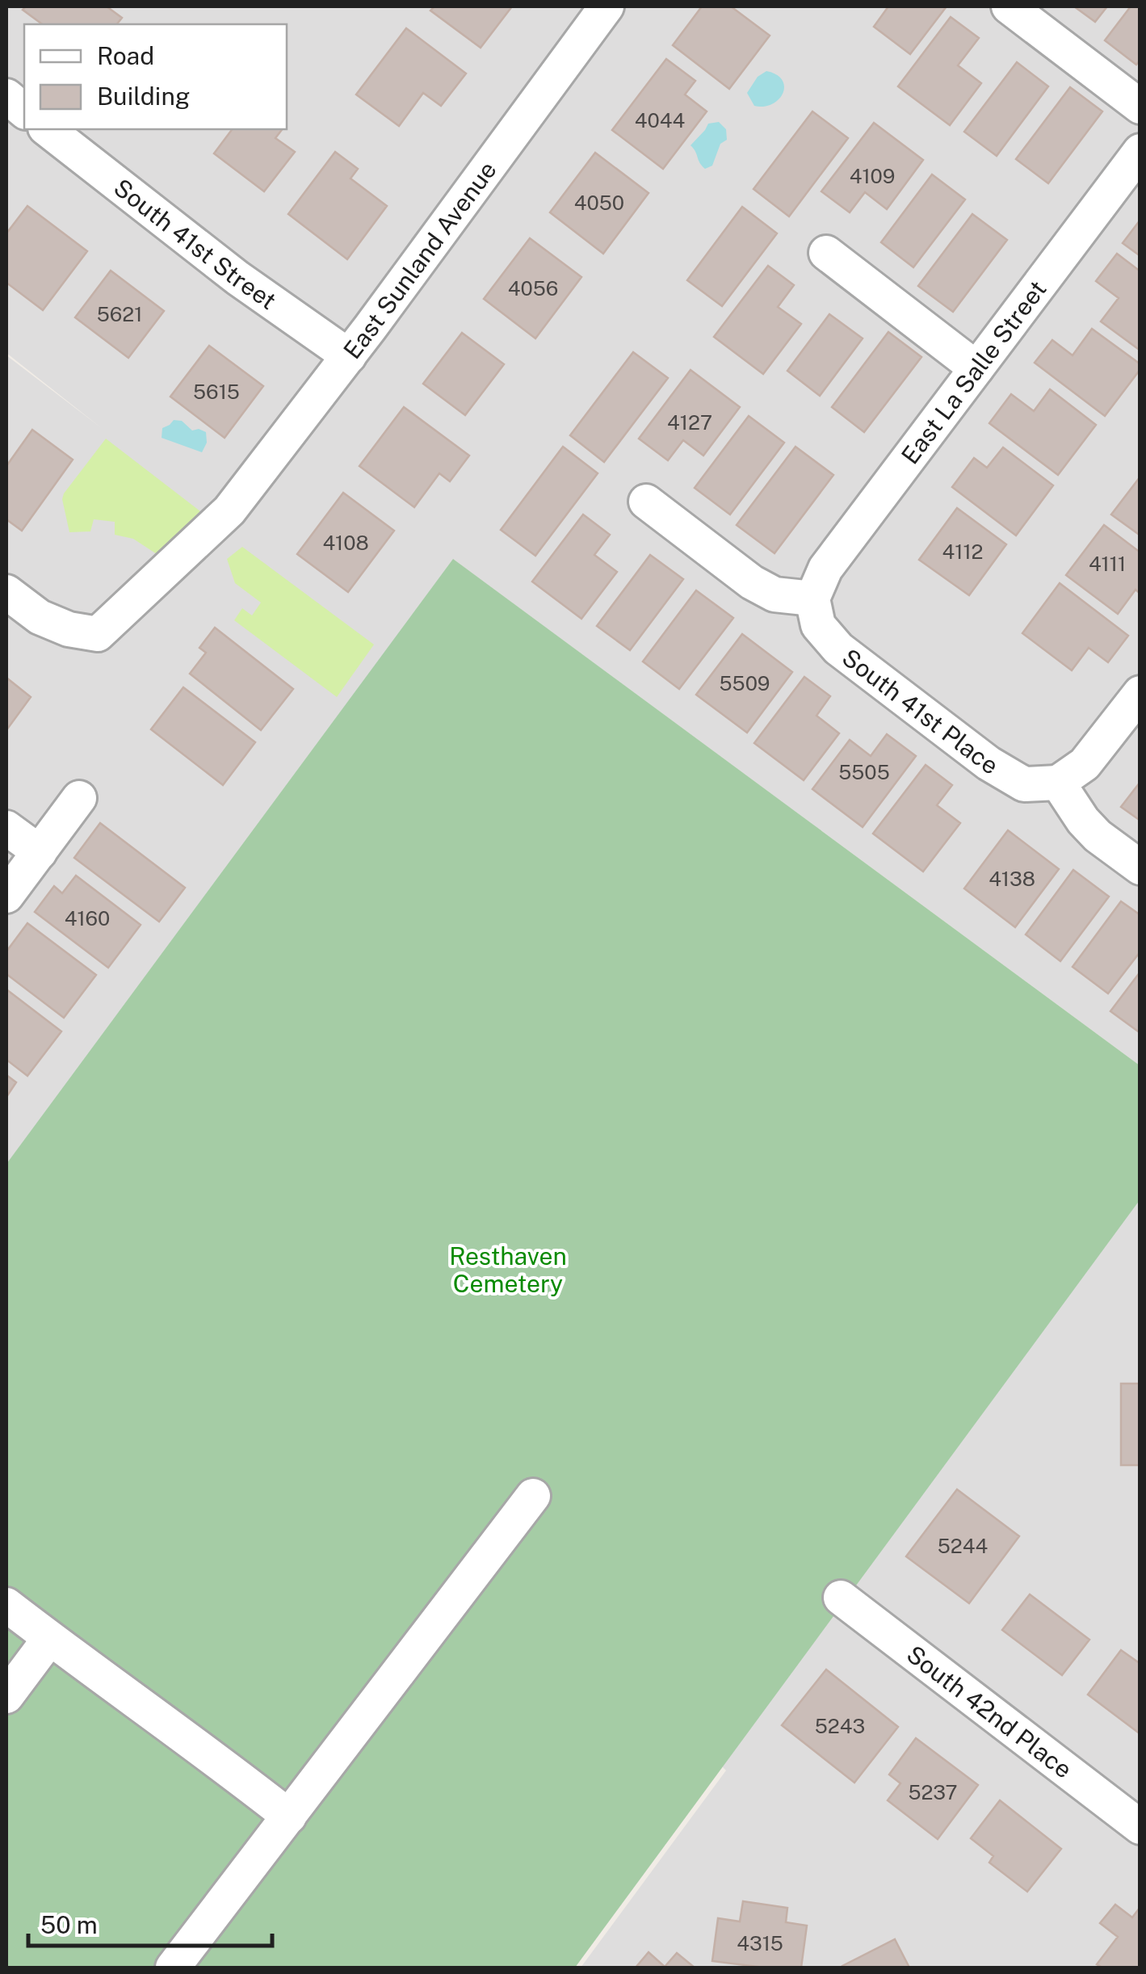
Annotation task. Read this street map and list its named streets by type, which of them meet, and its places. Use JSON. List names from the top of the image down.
{
  "streets": {
    "street": [
      "South 41st Street",
      "East Sunland Avenue",
      "East La Salle Street",
      "South 41st Place",
      "South 42nd Place"
    ]
  },
  "crossings": [
    ["South 41st Street", "East Sunland Avenue"],
    ["East La Salle Street", "South 41st Place"]
  ],
  "parks": ["Resthaven Cemetery"],
  "house_numbers": [
    "4044",
    "4109",
    "4050",
    "4056",
    "5621",
    "5615",
    "4127",
    "4108",
    "4112",
    "4111",
    "5509",
    "5505",
    "4138",
    "4160",
    "5244",
    "5243",
    "5237",
    "4315"
  ],
  "legend": ["Road", "Building"],
  "scale_bar": "50 m"
}
